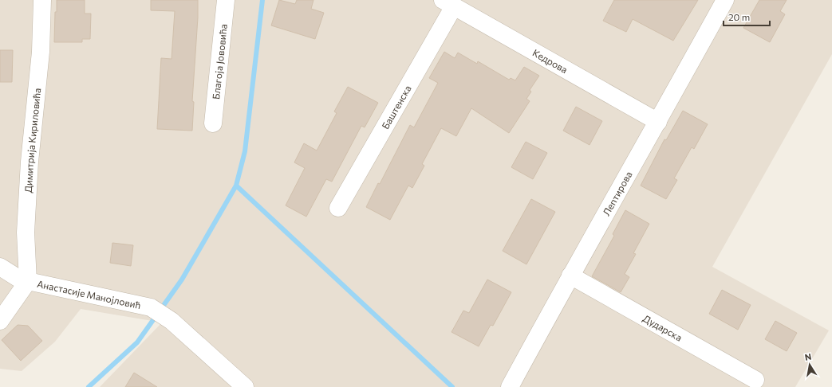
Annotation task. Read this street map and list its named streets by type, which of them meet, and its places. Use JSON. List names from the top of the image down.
{
  "streets": {
    "street": [
      "Кедрова",
      "Благоја Јововића",
      "Баштенска",
      "Димитрија Кириловића",
      "Лептирова",
      "Анастасије Манојловић",
      "Дударска"
    ]
  },
  "crossings": [
    ["Кедрова", "Баштенска"],
    ["Кедрова", "Лептирова"],
    ["Димитрија Кириловића", "Анастасије Манојловић"],
    ["Лептирова", "Дударска"]
  ],
  "scale_bar": "20 m",
  "north": "top"
}
